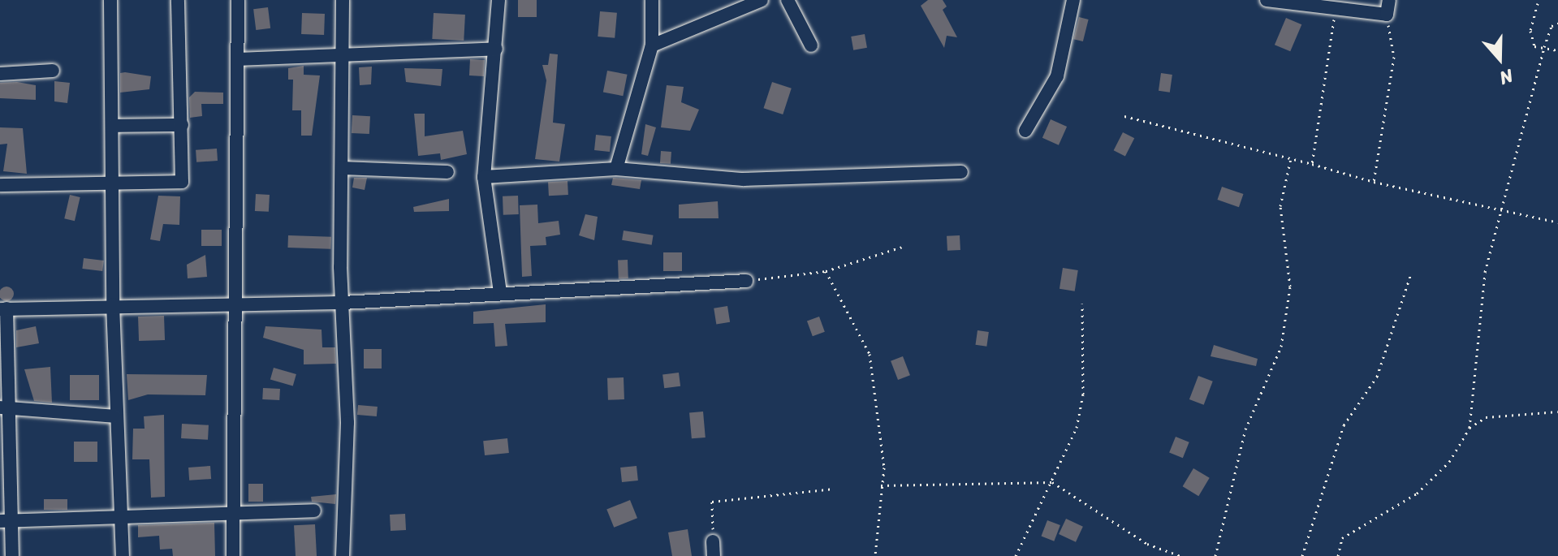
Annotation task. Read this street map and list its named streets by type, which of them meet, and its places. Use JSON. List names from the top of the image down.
{
  "north": "bottom"
}
